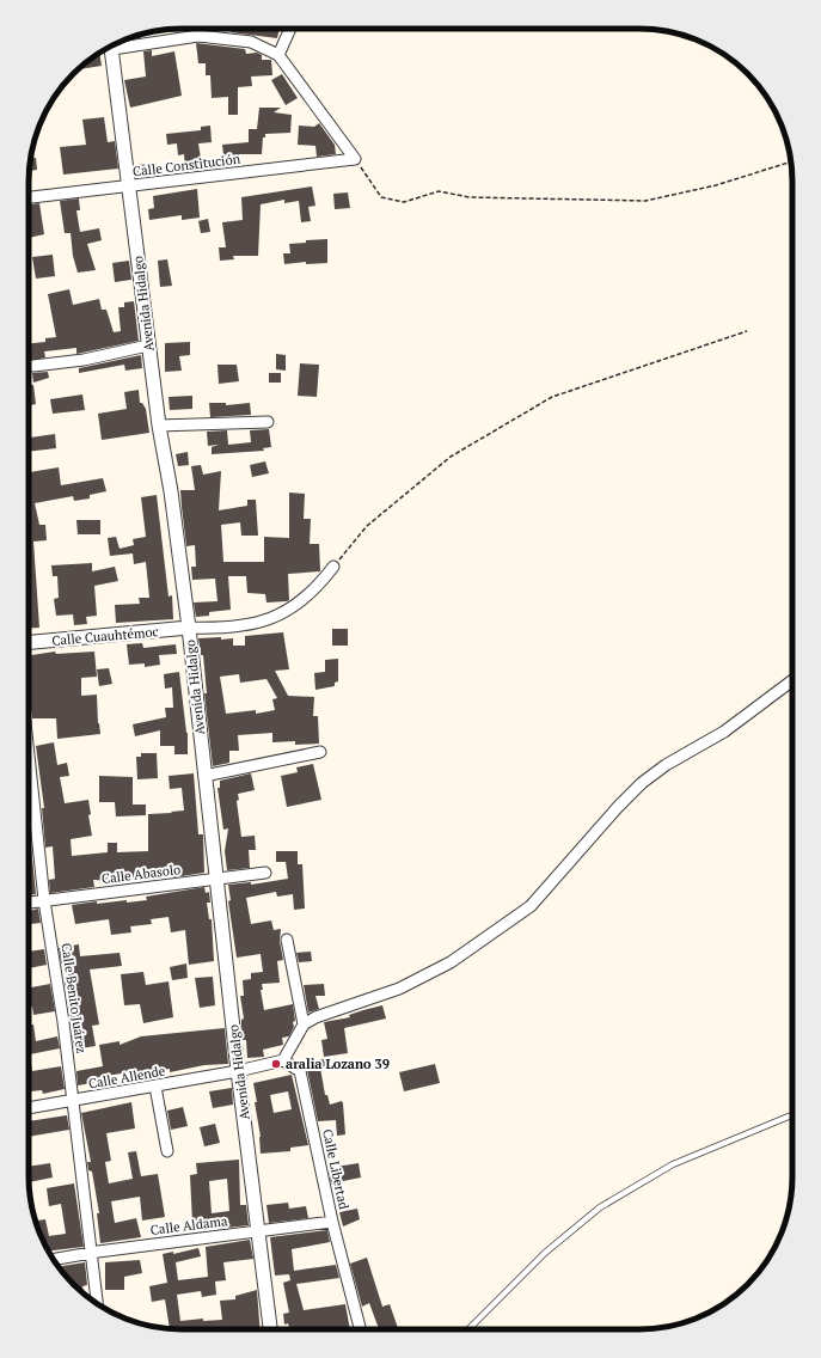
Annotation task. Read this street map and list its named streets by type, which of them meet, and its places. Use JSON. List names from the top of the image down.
{
  "streets": {
    "street": [
      "Calle Constitución",
      "Avenida Hidalgo",
      "Calle Cuauhtémoc",
      "Calle Abasolo",
      "Calle Benito Juárez",
      "Calle Allende",
      "Calle Libertad",
      "Calle Aldama"
    ]
  },
  "crossings": [
    ["Calle Constitución", "Avenida Hidalgo"],
    ["Avenida Hidalgo", "Calle Cuauhtémoc"],
    ["Avenida Hidalgo", "Calle Abasolo"],
    ["Avenida Hidalgo", "Calle Allende"],
    ["Avenida Hidalgo", "Calle Aldama"],
    ["Calle Abasolo", "Calle Benito Juárez"],
    ["Calle Benito Juárez", "Calle Allende"],
    ["Calle Benito Juárez", "Calle Aldama"],
    ["Calle Libertad", "Calle Aldama"]
  ],
  "places": ["aralia Lozano 39"]
}
